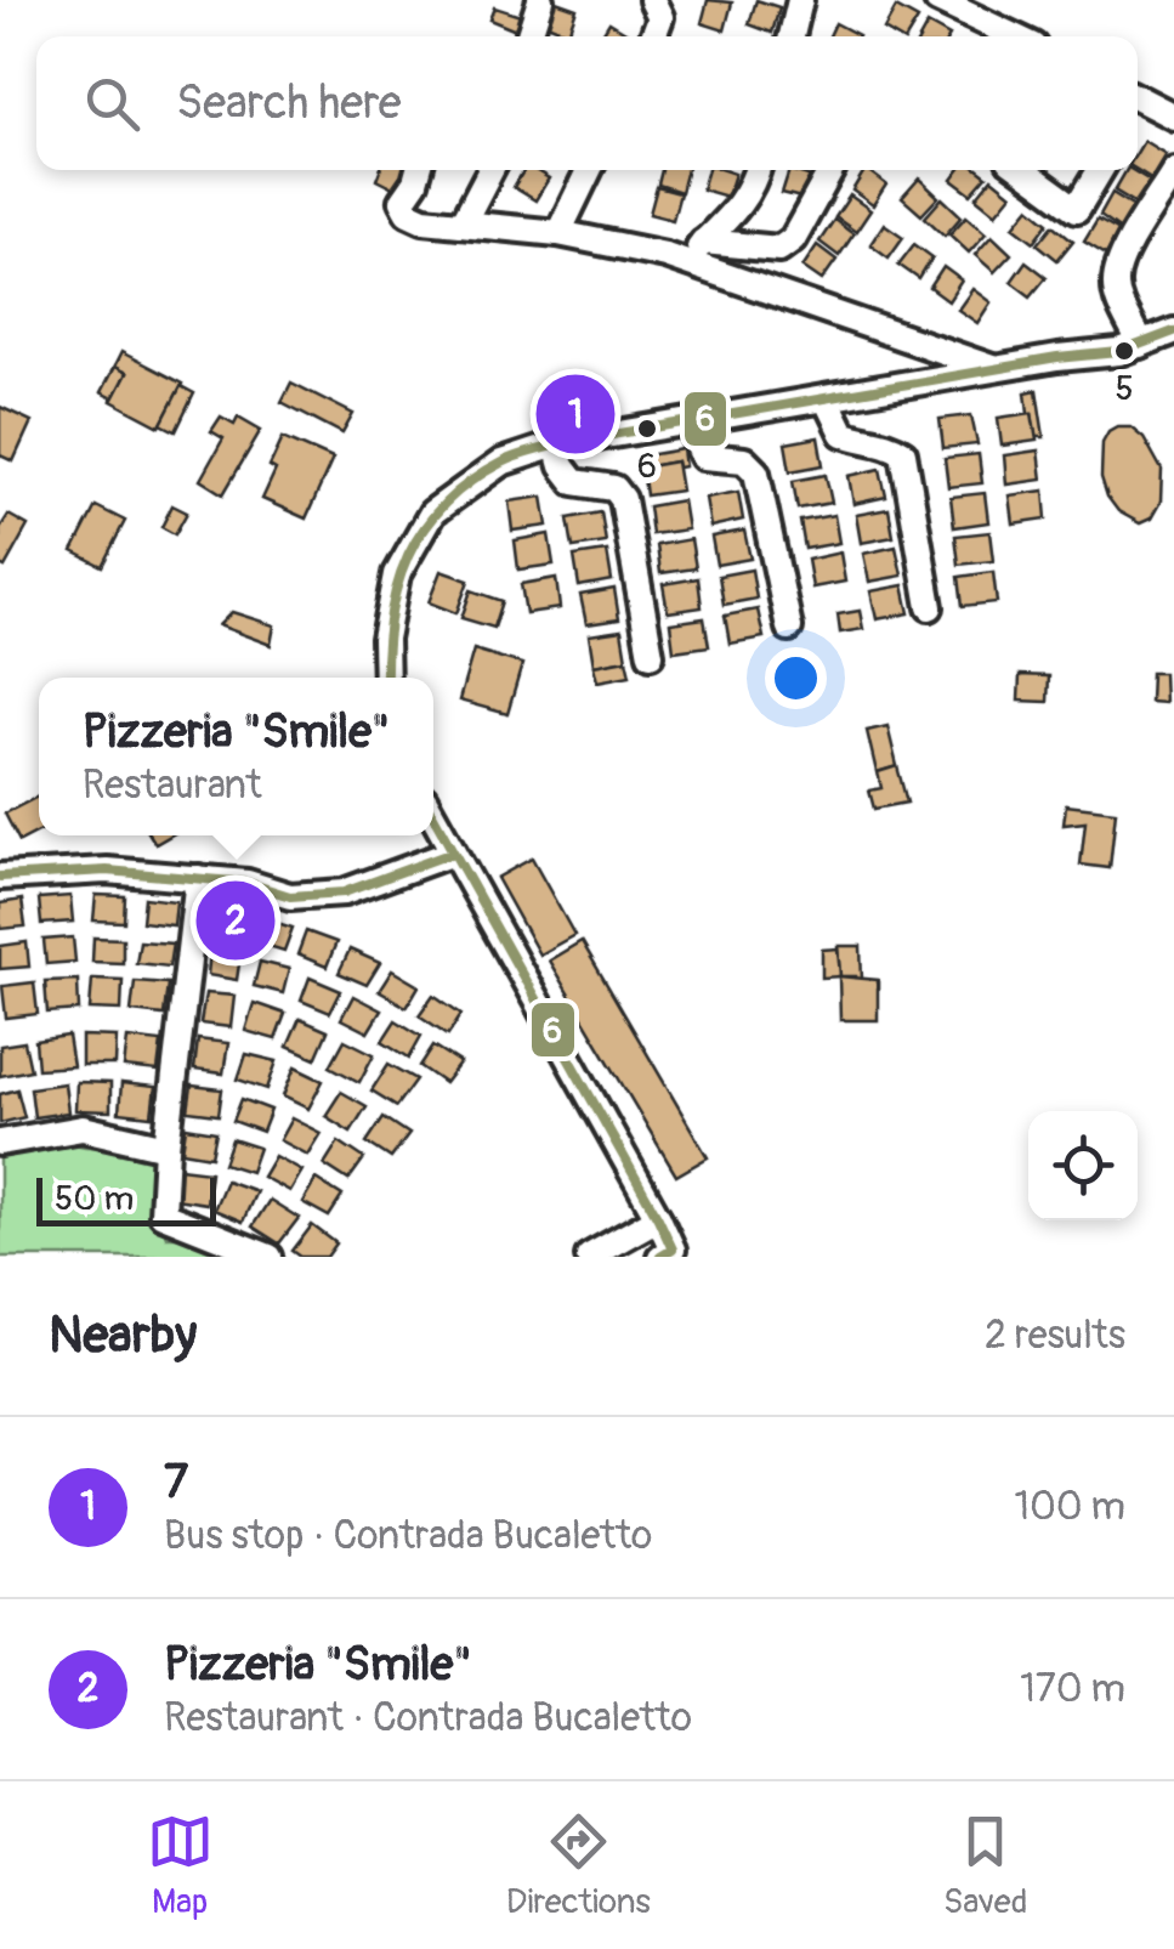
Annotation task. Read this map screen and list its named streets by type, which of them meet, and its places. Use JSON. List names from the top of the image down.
{
  "places": ["5", "6"],
  "lines": ["transit line 6"],
  "scale_bar": "50 m",
  "page": {
    "search": "Search here",
    "pins": ["1", "2"],
    "popup": ["Pizzeria \"Smile\"", "Restaurant"],
    "scale": "50 m",
    "heading": ["Nearby", "2 results"],
    "list": [
      {
        "mark": "1",
        "name": "7",
        "note": "Bus stop · Contrada Bucaletto",
        "value": "100 m"
      },
      {
        "mark": "2",
        "name": "Pizzeria \"Smile\"",
        "note": "Restaurant · Contrada Bucaletto",
        "value": "170 m"
      }
    ],
    "nav": ["Map", "Directions", "Saved"]
  }
}
